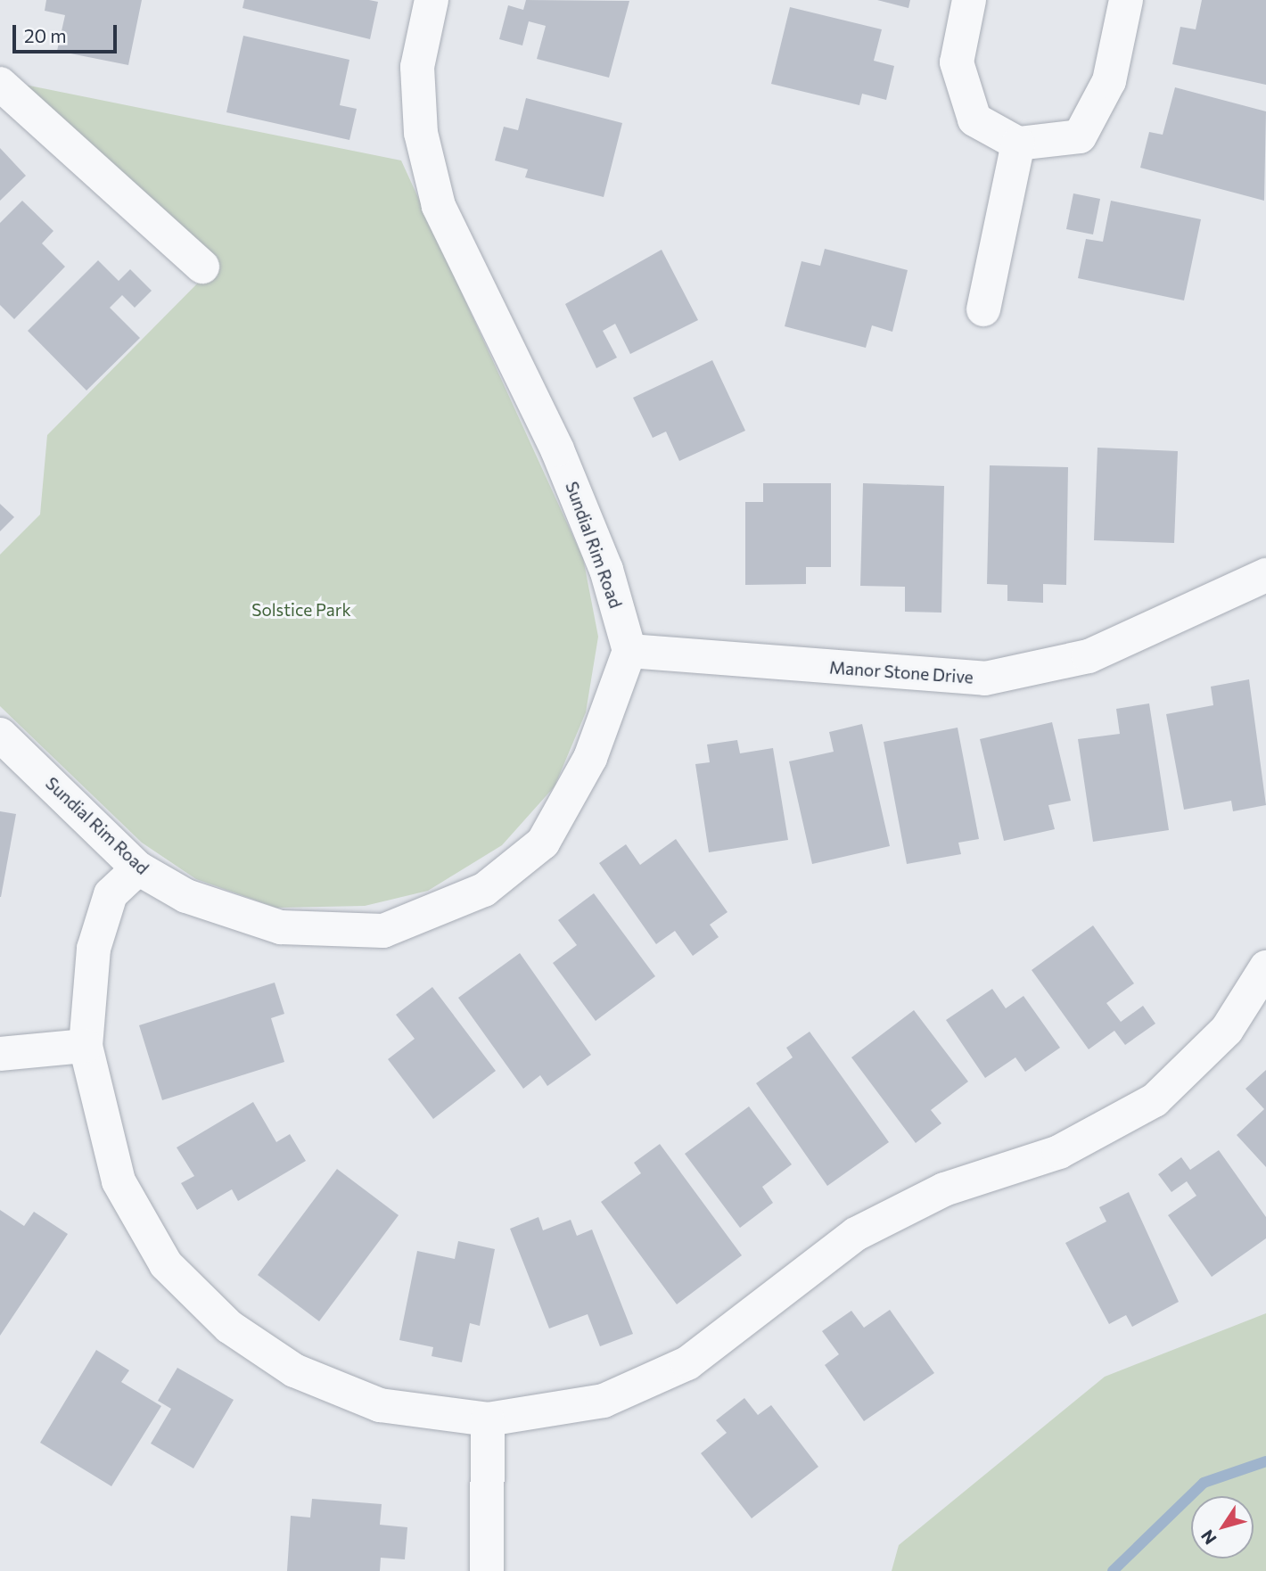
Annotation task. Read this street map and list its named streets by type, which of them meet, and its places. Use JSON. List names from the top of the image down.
{
  "streets": {
    "street": ["Sundial Rim Road", "Manor Stone Drive"]
  },
  "crossings": [
    ["Sundial Rim Road", "Manor Stone Drive"]
  ],
  "parks": ["Solstice Park"],
  "scale_bar": "20 m",
  "north": "bottom left"
}
